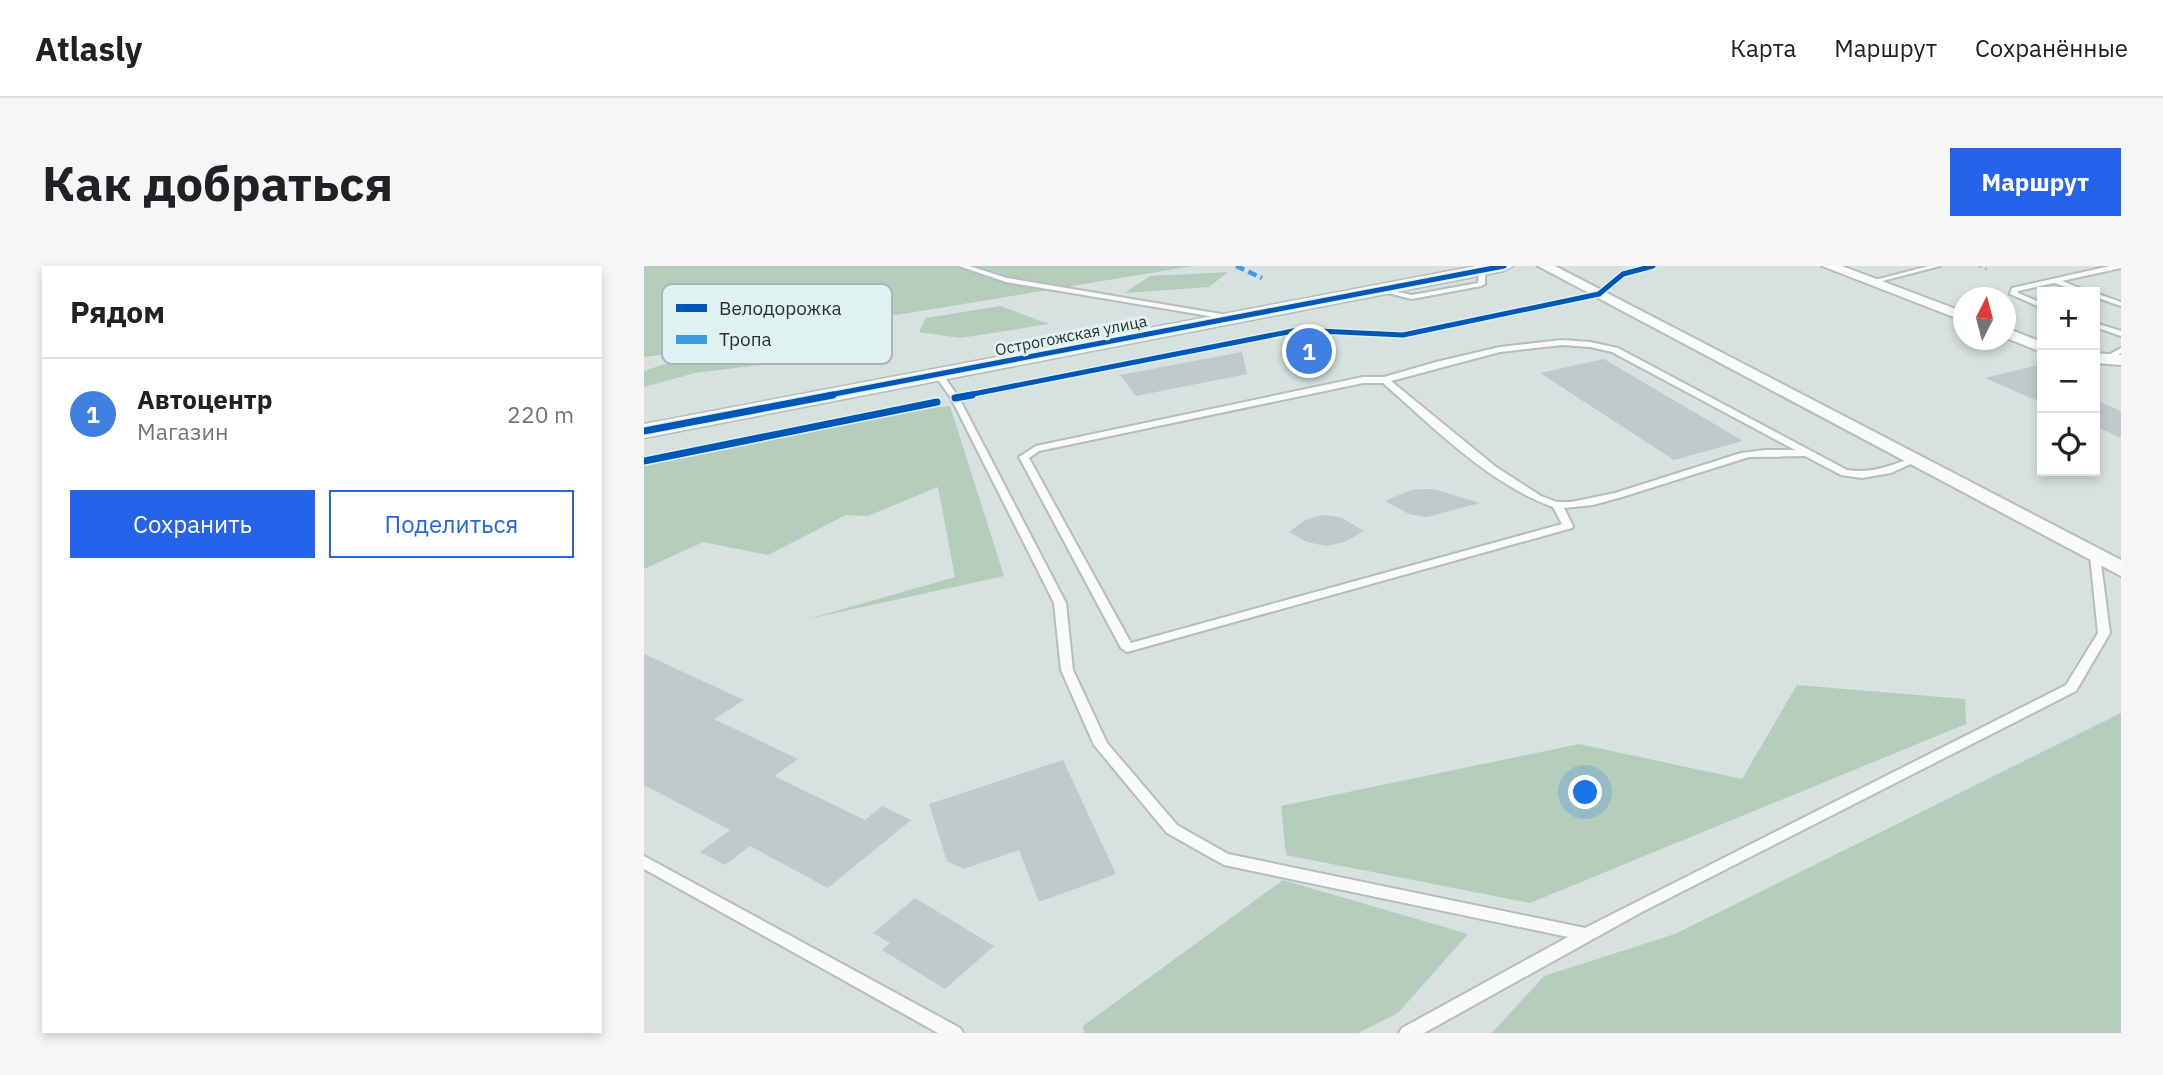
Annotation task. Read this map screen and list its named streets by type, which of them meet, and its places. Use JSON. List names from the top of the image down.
{
  "streets": {
    "street": ["Острогожская улица"]
  },
  "legend": ["Велодорожка", "Тропа"],
  "north": "top",
  "page": {
    "header": "Atlasly",
    "nav": ["Карта", "Маршрут", "Сохранённые"],
    "buttons": [
      "Маршрут",
      ["Сохранить", "Поделиться"]
    ],
    "title": "Как добраться",
    "heading": "Рядом",
    "map_buttons": ["+", "−"],
    "pins": "1",
    "list": [
      {
        "mark": "1",
        "name": "Автоцентр",
        "note": "Магазин",
        "value": "220 m"
      }
    ]
  }
}
